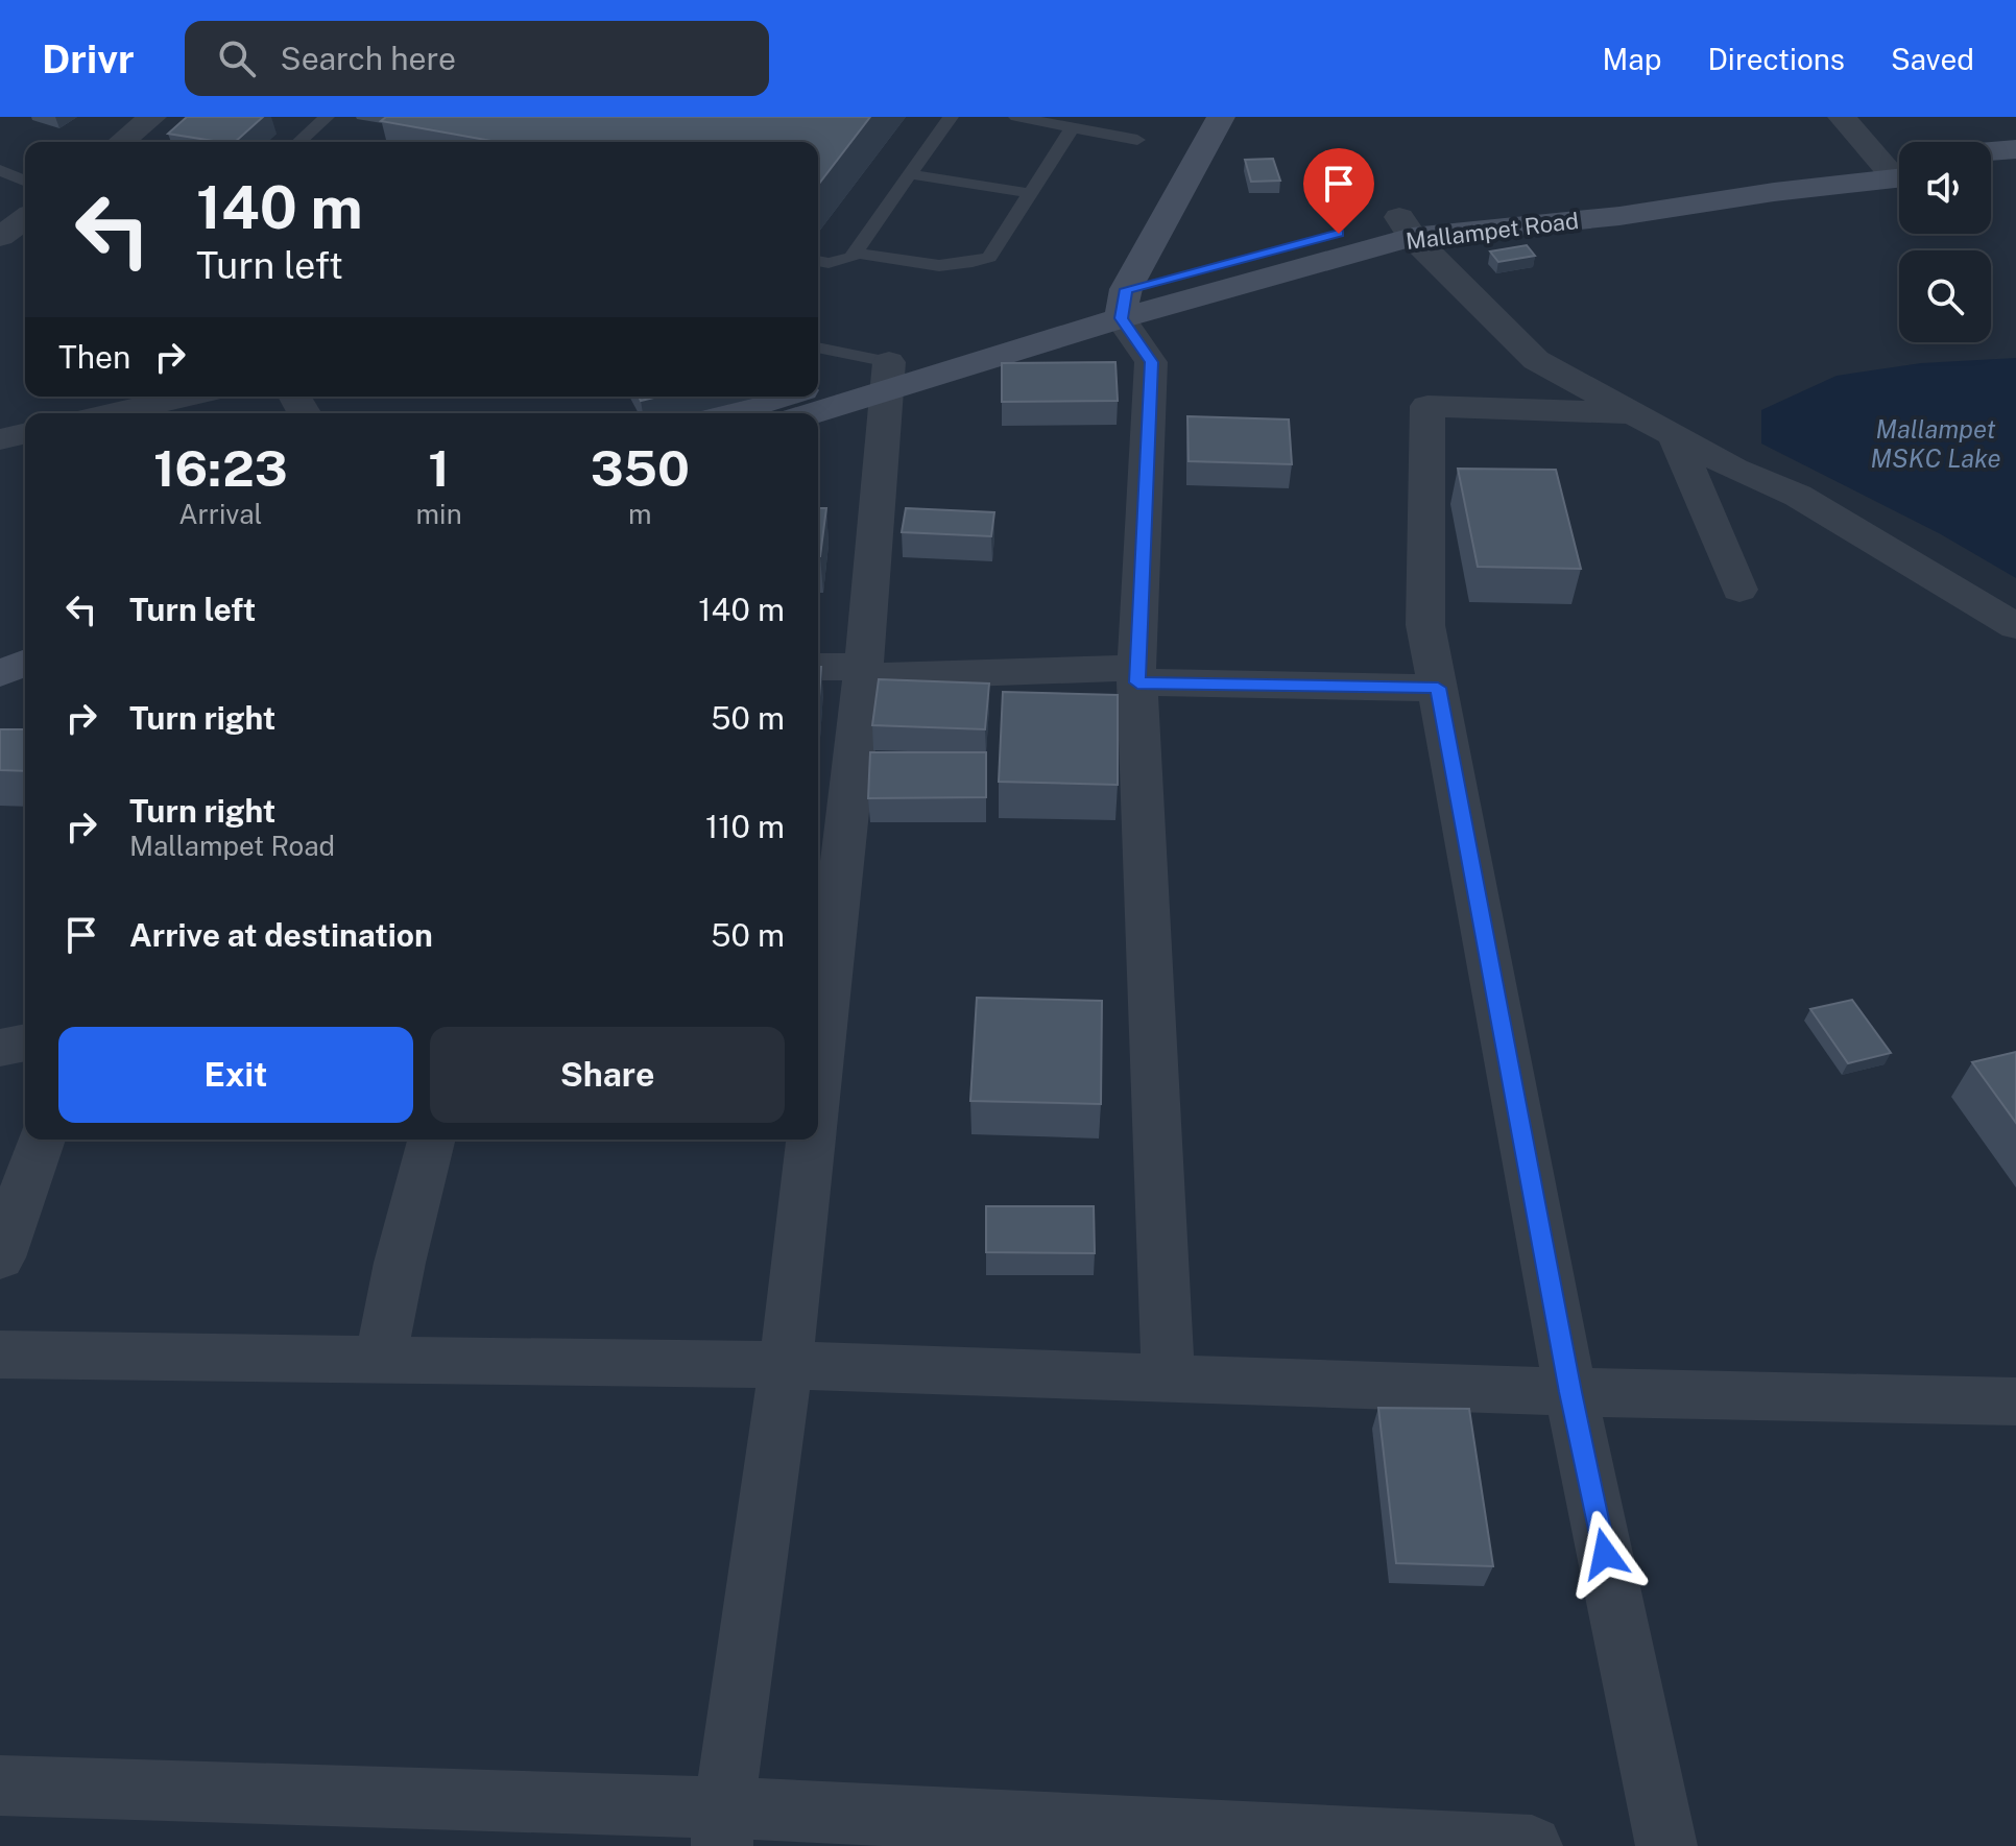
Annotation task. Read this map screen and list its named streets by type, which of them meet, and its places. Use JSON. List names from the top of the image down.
{
  "streets": {
    "main road": ["Mallampet Road"]
  },
  "water": ["Mallampet MSKC Lake"],
  "page": {
    "header": "Drivr",
    "search": "Search here",
    "nav": ["Map", "Directions", "Saved"],
    "turn": ["140 m", "Turn left"],
    "then": "Then",
    "eta": [
      "16:23",
      "Arrival",
      "1",
      "min",
      "350",
      "m"
    ],
    "list": [
      {
        "name": "Turn left",
        "value": "140 m"
      },
      {
        "name": "Turn right",
        "value": "50 m"
      },
      {
        "name": "Turn right",
        "note": "Mallampet Road",
        "value": "110 m"
      },
      {
        "name": "Arrive at destination",
        "value": "50 m"
      }
    ],
    "buttons": ["Exit", "Share"]
  }
}
